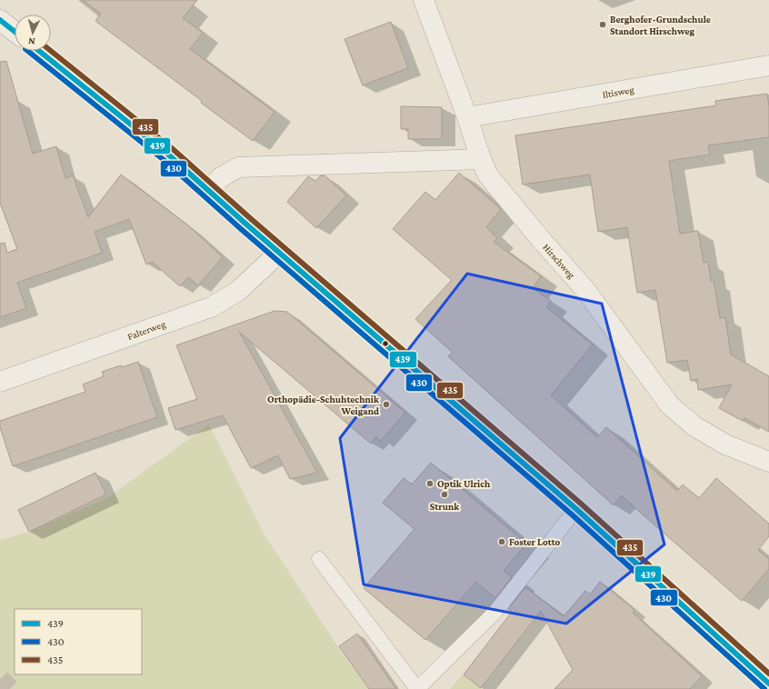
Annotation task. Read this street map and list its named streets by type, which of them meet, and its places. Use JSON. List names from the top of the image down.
{
  "streets": {
    "street": ["Iltisweg", "Hirschweg", "Falterweg"]
  },
  "crossings": [
    ["Iltisweg", "Hirschweg"]
  ],
  "places": [
    "Berghofer-Grundschule Standort Hirschweg",
    "Orthopädie-Schuhtechnik Weigand",
    "Optik Ulrich",
    "Strunk",
    "Foster Lotto"
  ],
  "lines": ["transit line 439", "transit line 430", "transit line 435"],
  "legend": ["439", "430", "435"],
  "north": "bottom"
}
